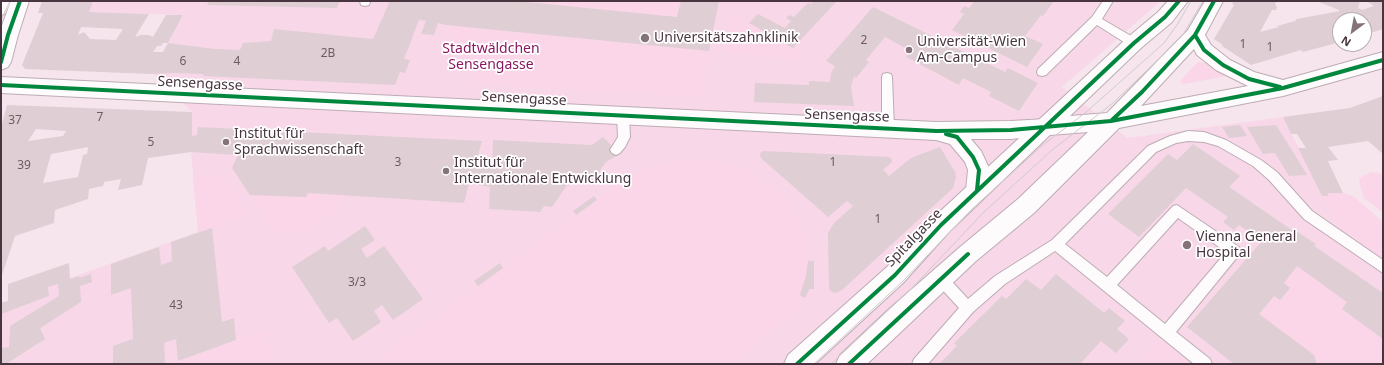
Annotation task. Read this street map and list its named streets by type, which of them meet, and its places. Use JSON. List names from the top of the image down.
{
  "streets": {
    "main road": ["Sensengasse", "Spitalgasse"]
  },
  "crossings": [
    ["Sensengasse", "Spitalgasse"]
  ],
  "parks": ["Stadtwäldchen Sensengasse"],
  "places": [
    "Universitätszahnklinik",
    "Universität-Wien Am-Campus",
    "Institut für Sprachwissenschaft",
    "Institut für Internationale Entwicklung",
    "Vienna General Hospital"
  ],
  "house_numbers": [
    "2",
    "1",
    "1",
    "2B",
    "6",
    "4",
    "7",
    "37",
    "5",
    "3",
    "1",
    "39",
    "1",
    "3/3",
    "43"
  ],
  "north": "bottom left"
}
